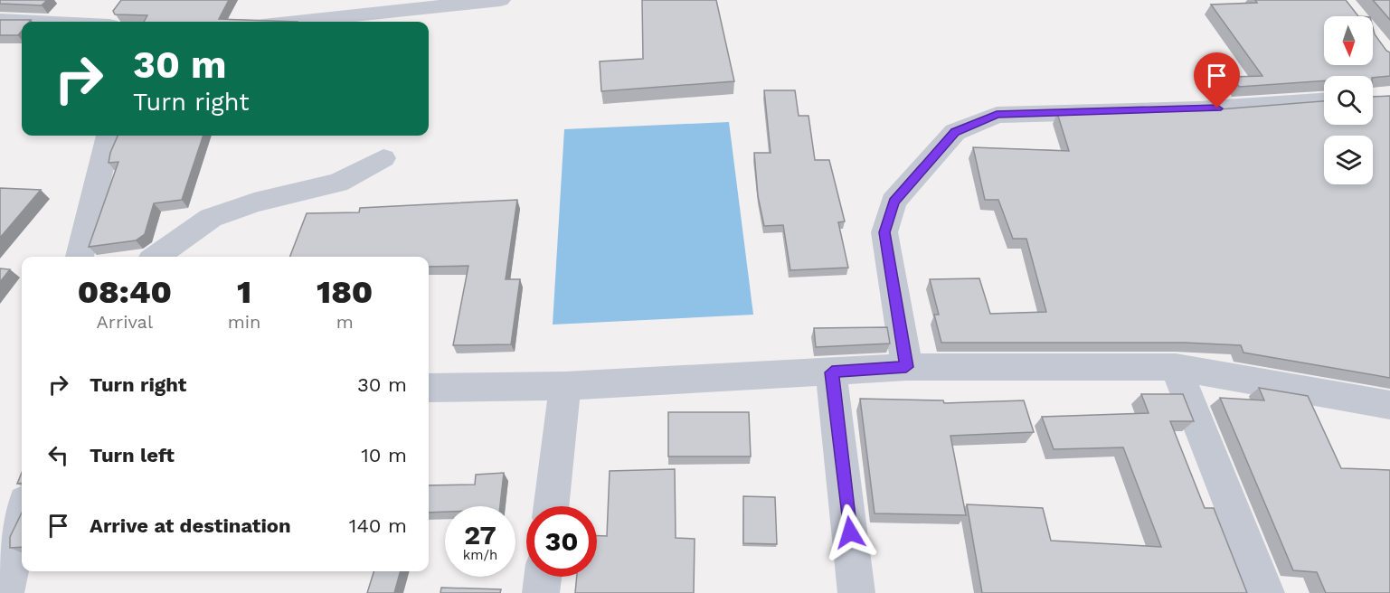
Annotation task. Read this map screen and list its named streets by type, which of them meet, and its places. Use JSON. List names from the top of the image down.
{
  "north": "bottom",
  "page": {
    "turn": ["30 m", "Turn right"],
    "eta": [
      "08:40",
      "Arrival",
      "1",
      "min",
      "180",
      "m"
    ],
    "list": [
      {
        "name": "Turn right",
        "value": "30 m"
      },
      {
        "name": "Turn left",
        "value": "10 m"
      },
      {
        "name": "Arrive at destination",
        "value": "140 m"
      }
    ],
    "speed": "27 km/h",
    "limit": "30"
  }
}
